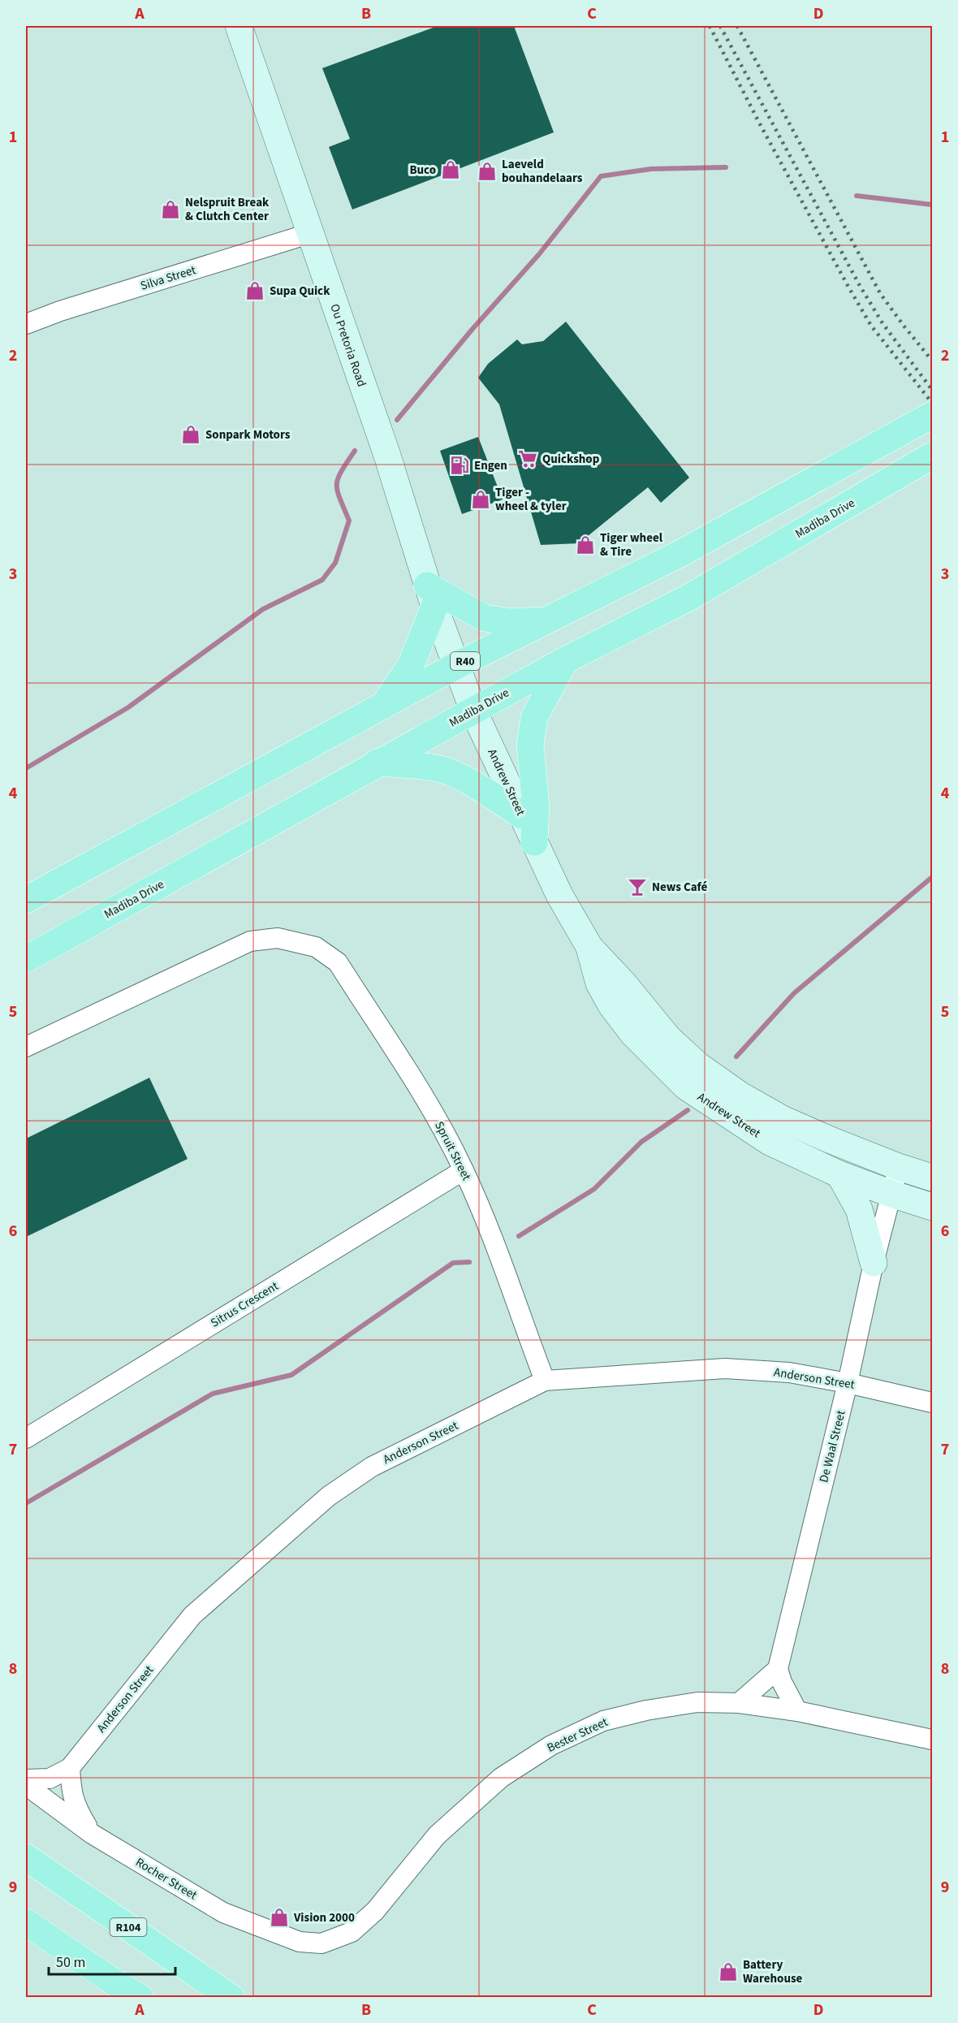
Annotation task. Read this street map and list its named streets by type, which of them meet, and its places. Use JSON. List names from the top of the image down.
{
  "streets": {
    "main road": [
      "Ou Pretoria Road",
      "Madiba Drive",
      "R40",
      "Andrew Street",
      "R104"
    ],
    "street": [
      "Silva Street",
      "Spruit Street",
      "Sitrus Crescent",
      "Anderson Street",
      "De Waal Street",
      "Bester Street",
      "Rocher Street"
    ]
  },
  "crossings": [
    ["Silva Street", "Ou Pretoria Road"],
    ["Ou Pretoria Road", "R40"],
    ["Ou Pretoria Road", "Andrew Street"],
    ["Madiba Drive", "Andrew Street"],
    ["R40", "Andrew Street"],
    ["Andrew Street", "De Waal Street"],
    ["Spruit Street", "Sitrus Crescent"],
    ["Spruit Street", "Anderson Street"],
    ["Anderson Street", "De Waal Street"],
    ["Bester Street", "Rocher Street"]
  ],
  "places": {
    "shop": [
      "Buco",
      "Laeveld bouhandelaars",
      "Nelspruit Break & Clutch Center",
      "Supa Quick",
      "Sonpark Motors",
      "Tiger - wheel & tyler",
      "Tiger wheel & Tire",
      "Vision 2000",
      "Battery Warehouse"
    ],
    "supermarket": ["Quickshop"],
    "fuel station": ["Engen"],
    "bar": ["News Café"]
  },
  "scale_bar": "50 m",
  "grid": {
    "columns": [
      "A",
      "B",
      "C",
      "D"
    ],
    "rows": [
      "1",
      "2",
      "3",
      "4",
      "5",
      "6",
      "7",
      "8",
      "9"
    ]
  }
}
